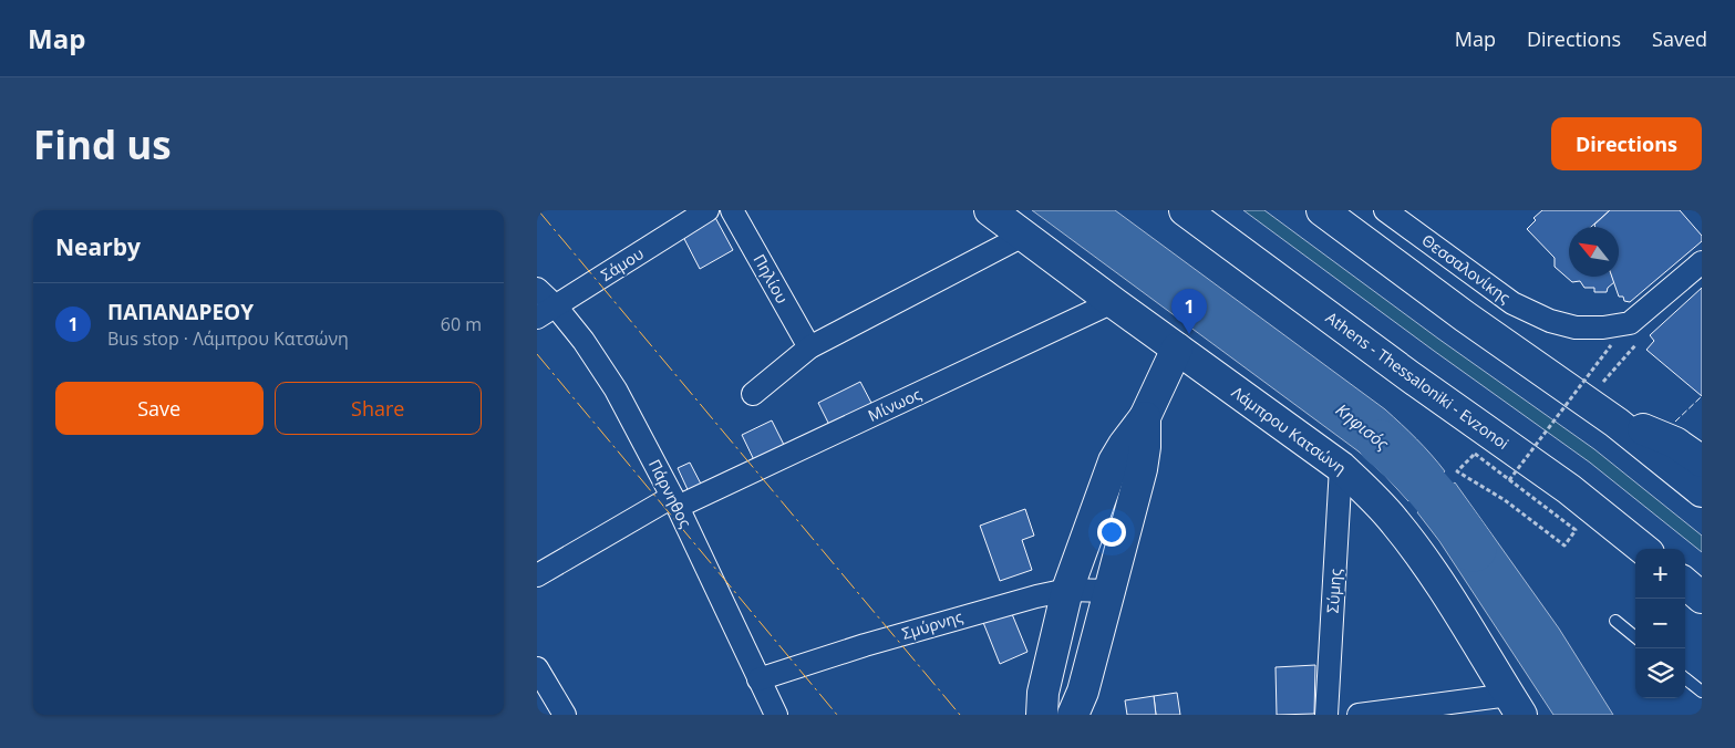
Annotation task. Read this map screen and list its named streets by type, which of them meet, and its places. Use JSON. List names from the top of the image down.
{
  "streets": {
    "main road": ["Athens - Thessaloniki - Evzonoi", "Λάμπρου Κατσώνη"],
    "street": [
      "Σάμου",
      "Θεσσαλονίκης",
      "Πηλίου",
      "Μίνωος",
      "Πάρνηθος",
      "Σύμης",
      "Σμύρνης"
    ]
  },
  "crossings": [
    ["Σάμου", "Πάρνηθος"],
    ["Μίνωος", "Λάμπρου Κατσώνη"],
    ["Μίνωος", "Πάρνηθος"],
    ["Λάμπρου Κατσώνη", "Σύμης"],
    ["Πάρνηθος", "Σμύρνης"]
  ],
  "water": ["Κηφισός"],
  "north": "top left",
  "page": {
    "header": "Map",
    "nav": ["Map", "Directions", "Saved"],
    "buttons": [
      "Directions",
      ["Save", "Share"]
    ],
    "title": "Find us",
    "heading": "Nearby",
    "list": [
      {
        "mark": "1",
        "name": "ΠΑΠΑΝΔΡΕΟΥ",
        "note": "Bus stop · Λάμπρου Κατσώνη",
        "value": "60 m"
      }
    ],
    "pins": "1",
    "map_buttons": ["+", "−"]
  }
}
